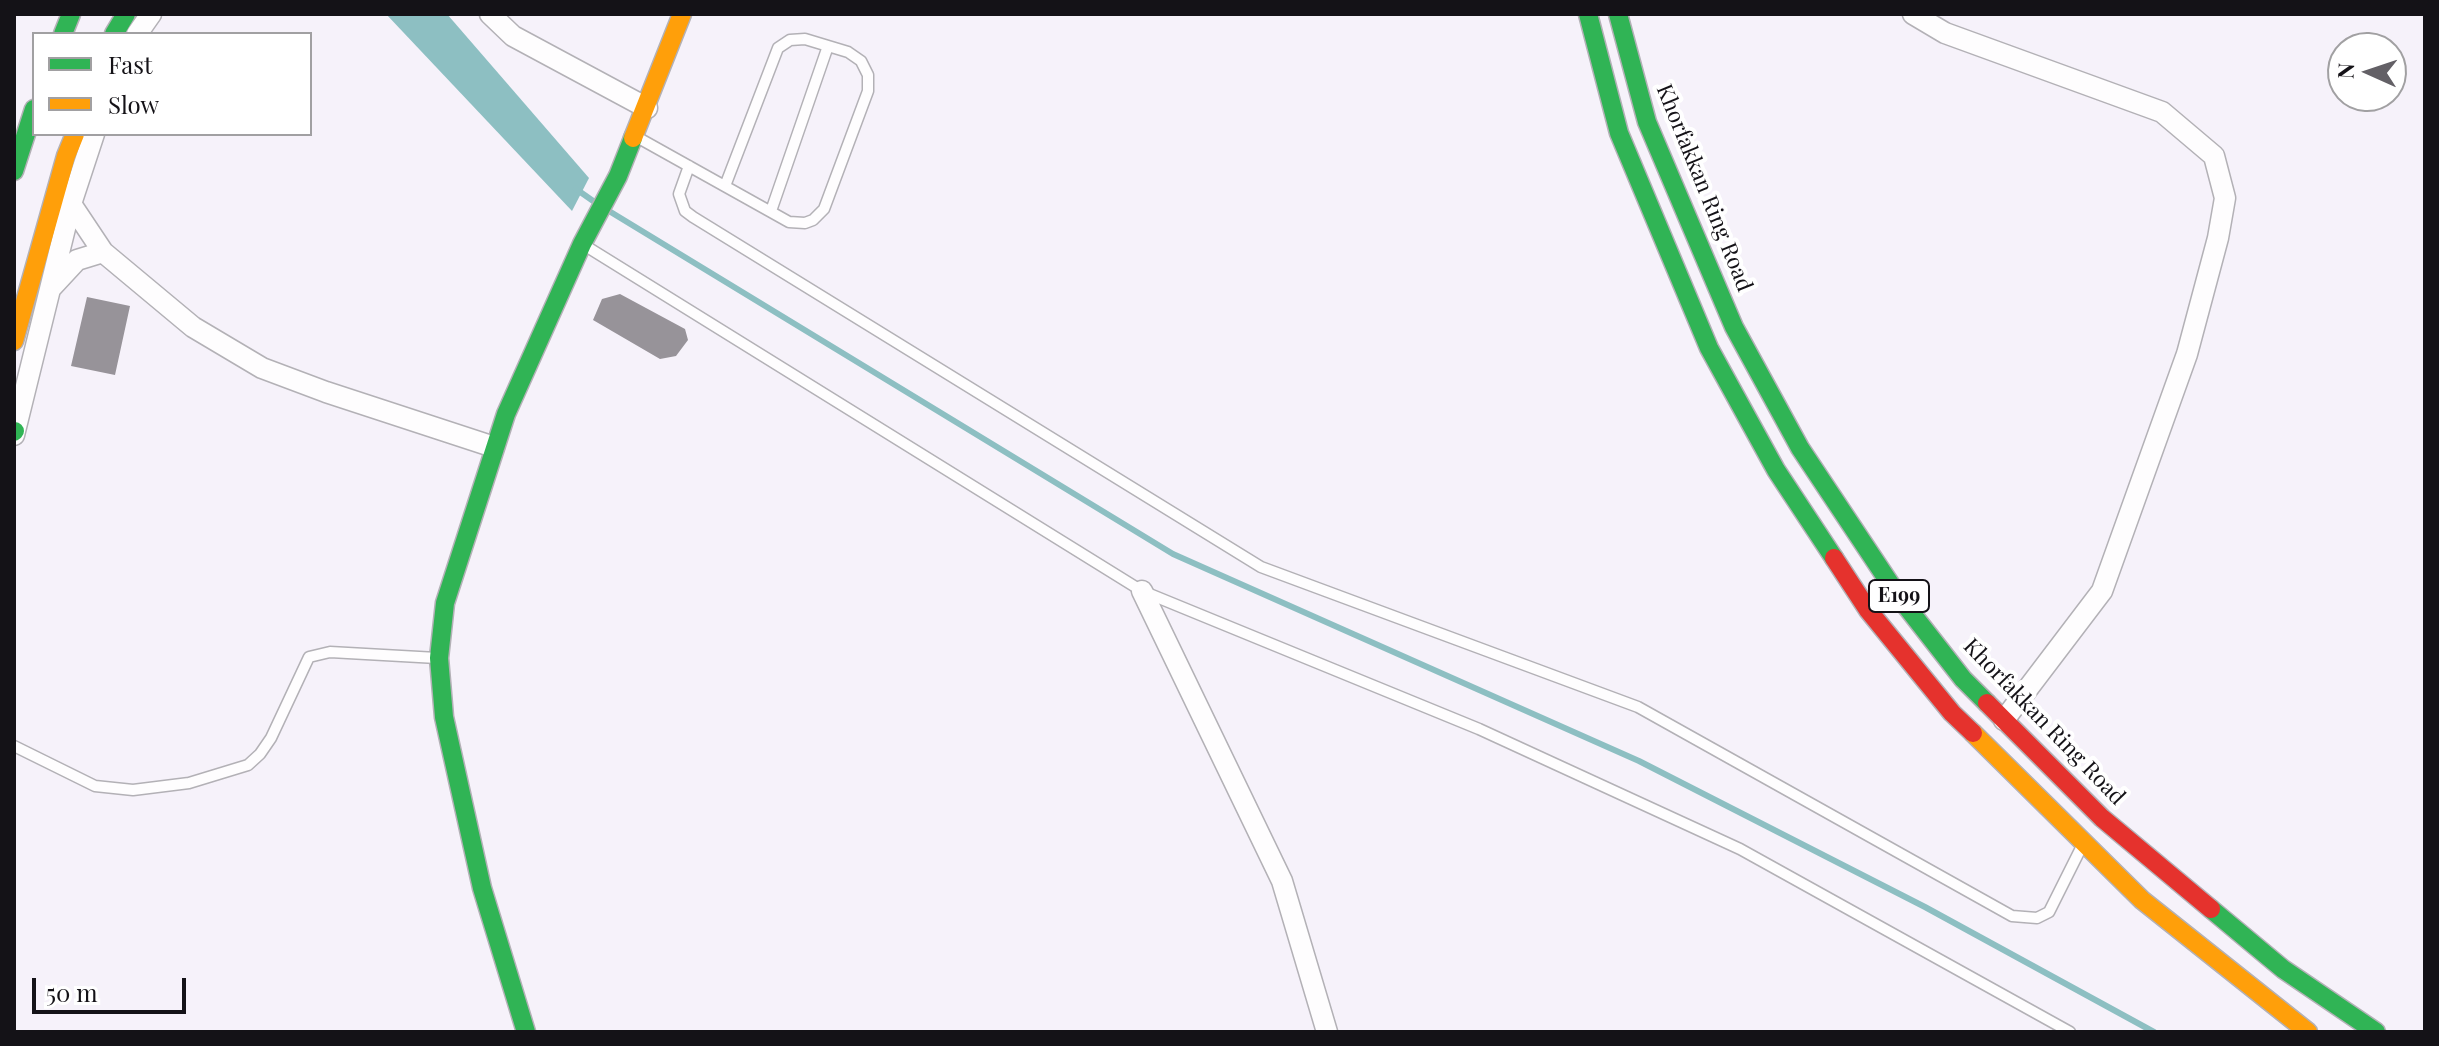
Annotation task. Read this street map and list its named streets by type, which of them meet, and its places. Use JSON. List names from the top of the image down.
{
  "streets": {
    "main road": ["Khorfakkan Ring Road", "E199"]
  },
  "legend": ["Fast", "Slow"],
  "scale_bar": "50 m",
  "north": "left"
}
